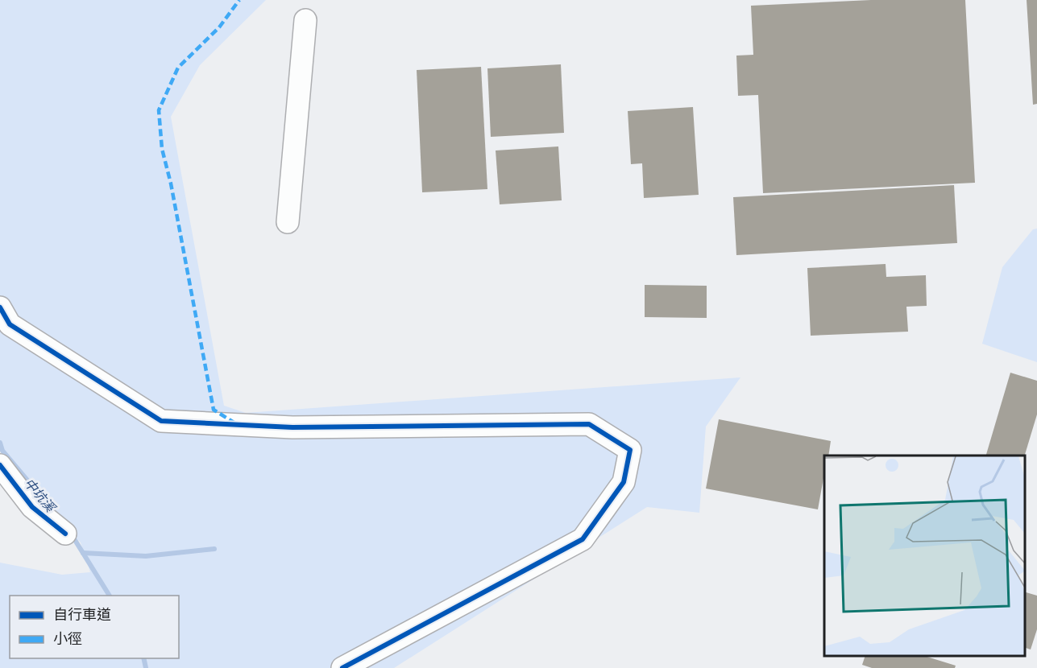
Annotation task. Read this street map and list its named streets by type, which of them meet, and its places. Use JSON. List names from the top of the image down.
{
  "water": ["中坑溪"],
  "legend": ["自行車道", "小徑"]
}
